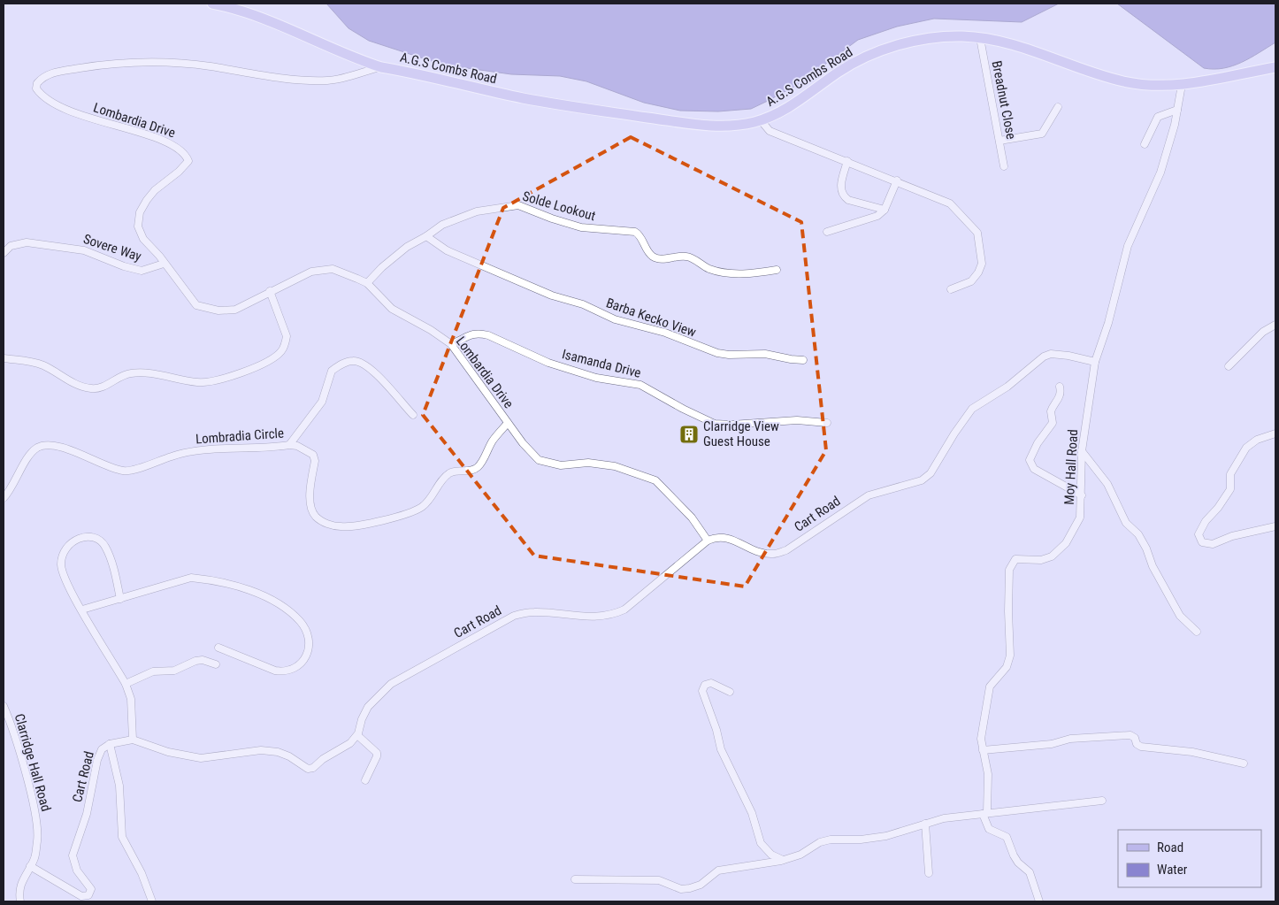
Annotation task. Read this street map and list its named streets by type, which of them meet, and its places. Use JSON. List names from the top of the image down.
{
  "streets": {
    "main road": ["A.G.S Combs Road"],
    "street": [
      "Breadnut Close",
      "Lombardia Drive",
      "Solde Lookout",
      "Sovere Way",
      "Barba Kecko View",
      "Isamanda Drive",
      "Lombradia Circle",
      "Moy Hall Road",
      "Cart Road",
      "Clarridge Hall Road"
    ]
  },
  "crossings": [
    ["A.G.S Combs Road", "Breadnut Close"],
    ["A.G.S Combs Road", "Lombardia Drive"],
    ["A.G.S Combs Road", "Moy Hall Road"],
    ["Lombardia Drive", "Solde Lookout"],
    ["Lombardia Drive", "Sovere Way"],
    ["Lombardia Drive", "Isamanda Drive"],
    ["Lombardia Drive", "Lombradia Circle"],
    ["Lombardia Drive", "Cart Road"],
    ["Solde Lookout", "Barba Kecko View"],
    ["Moy Hall Road", "Cart Road"],
    ["Cart Road", "Clarridge Hall Road"]
  ],
  "places": {
    "building": ["Clarridge View Guest House"]
  },
  "legend": ["Road", "Water"]
}
